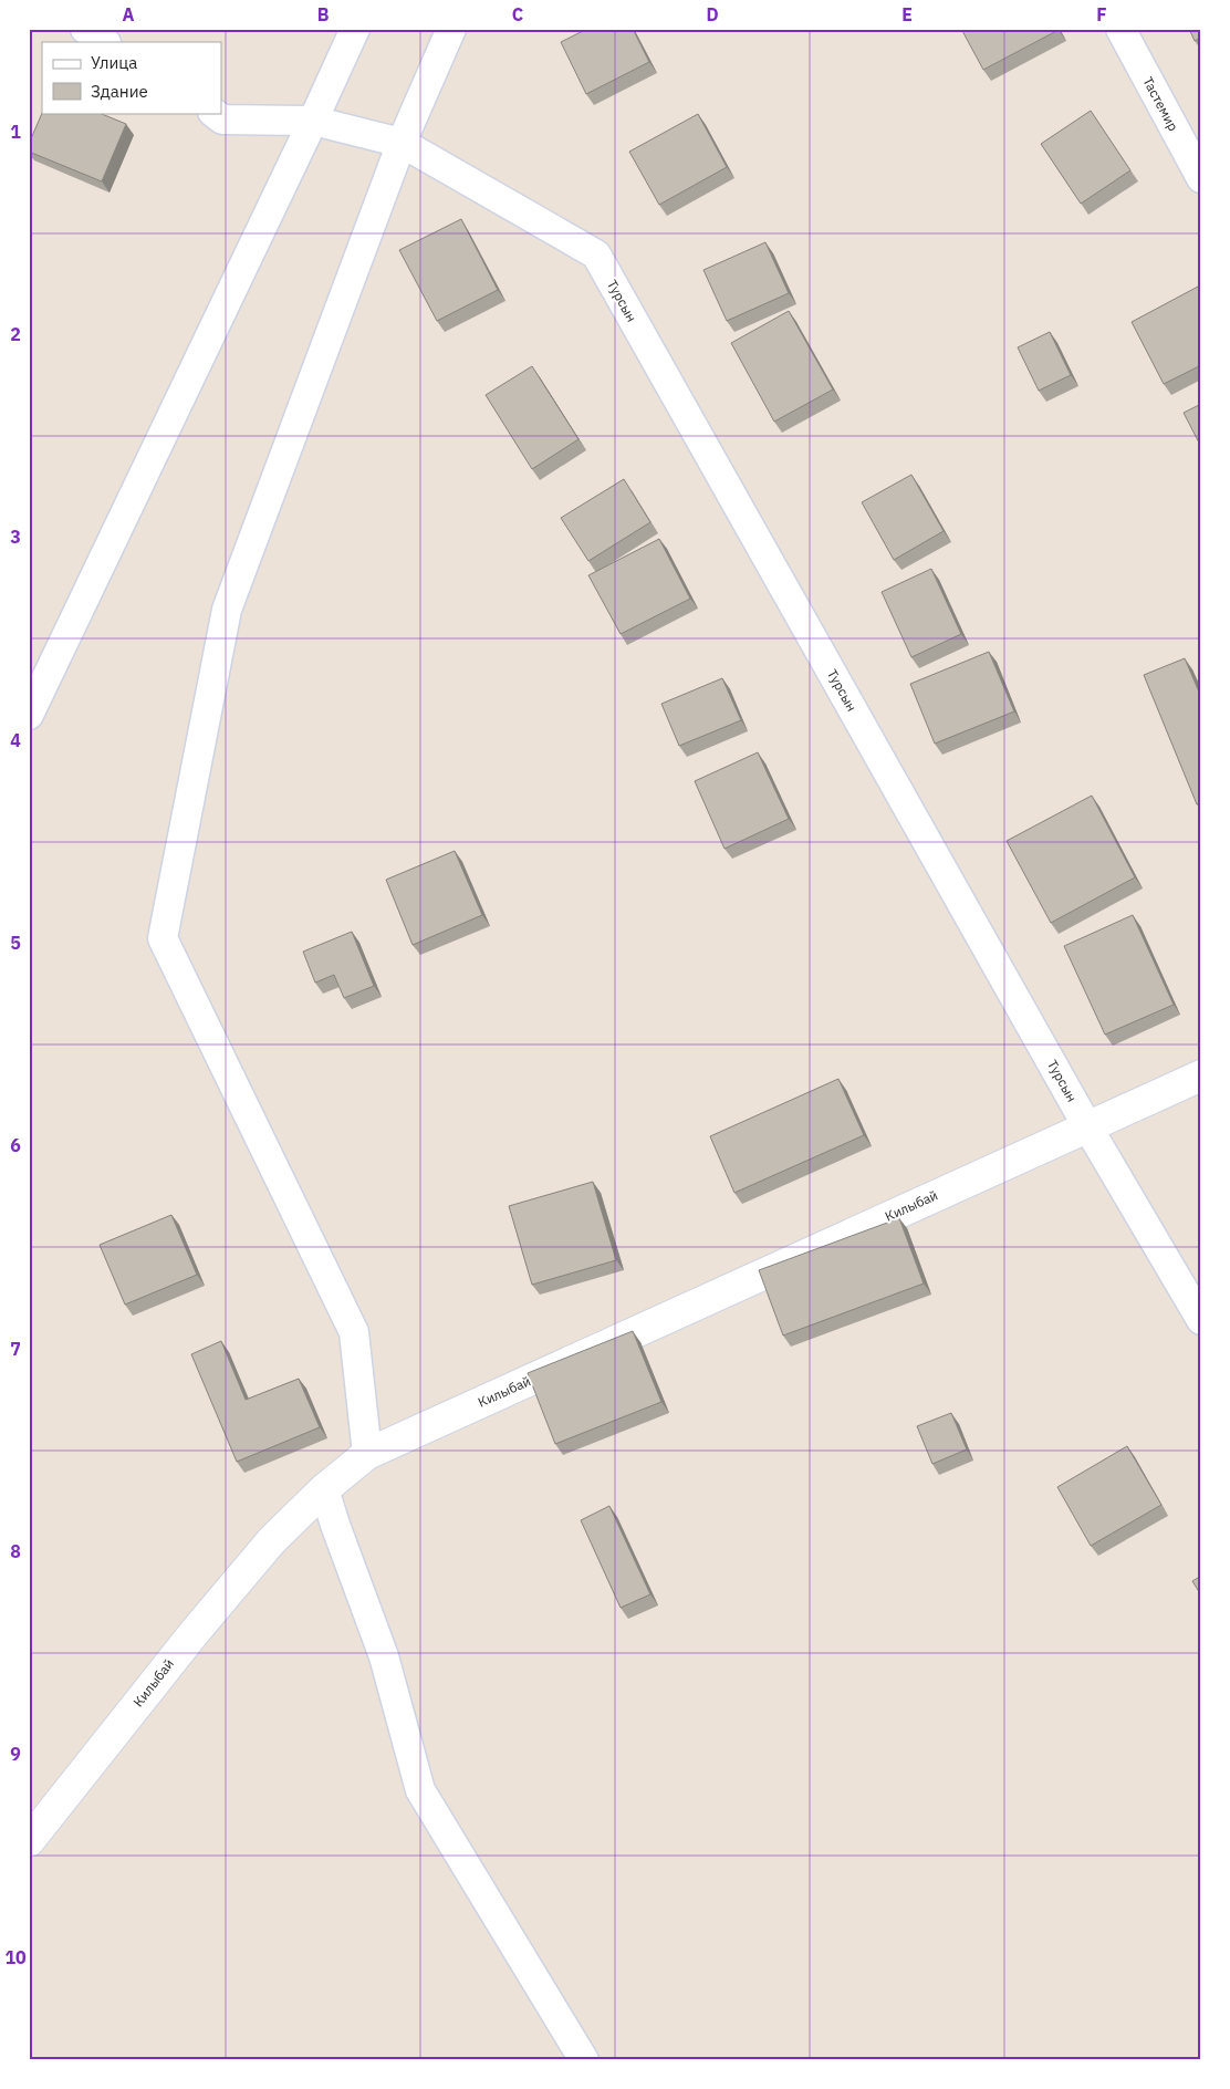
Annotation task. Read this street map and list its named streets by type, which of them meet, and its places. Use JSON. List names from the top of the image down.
{
  "streets": {
    "street": ["Тастемир", "Турсын", "Килыбай"]
  },
  "crossings": [
    ["Турсын", "Килыбай"]
  ],
  "legend": ["Улица", "Здание"],
  "grid": {
    "columns": [
      "A",
      "B",
      "C",
      "D",
      "E",
      "F"
    ],
    "rows": [
      "1",
      "2",
      "3",
      "4",
      "5",
      "6",
      "7",
      "8",
      "9",
      "10"
    ]
  }
}
